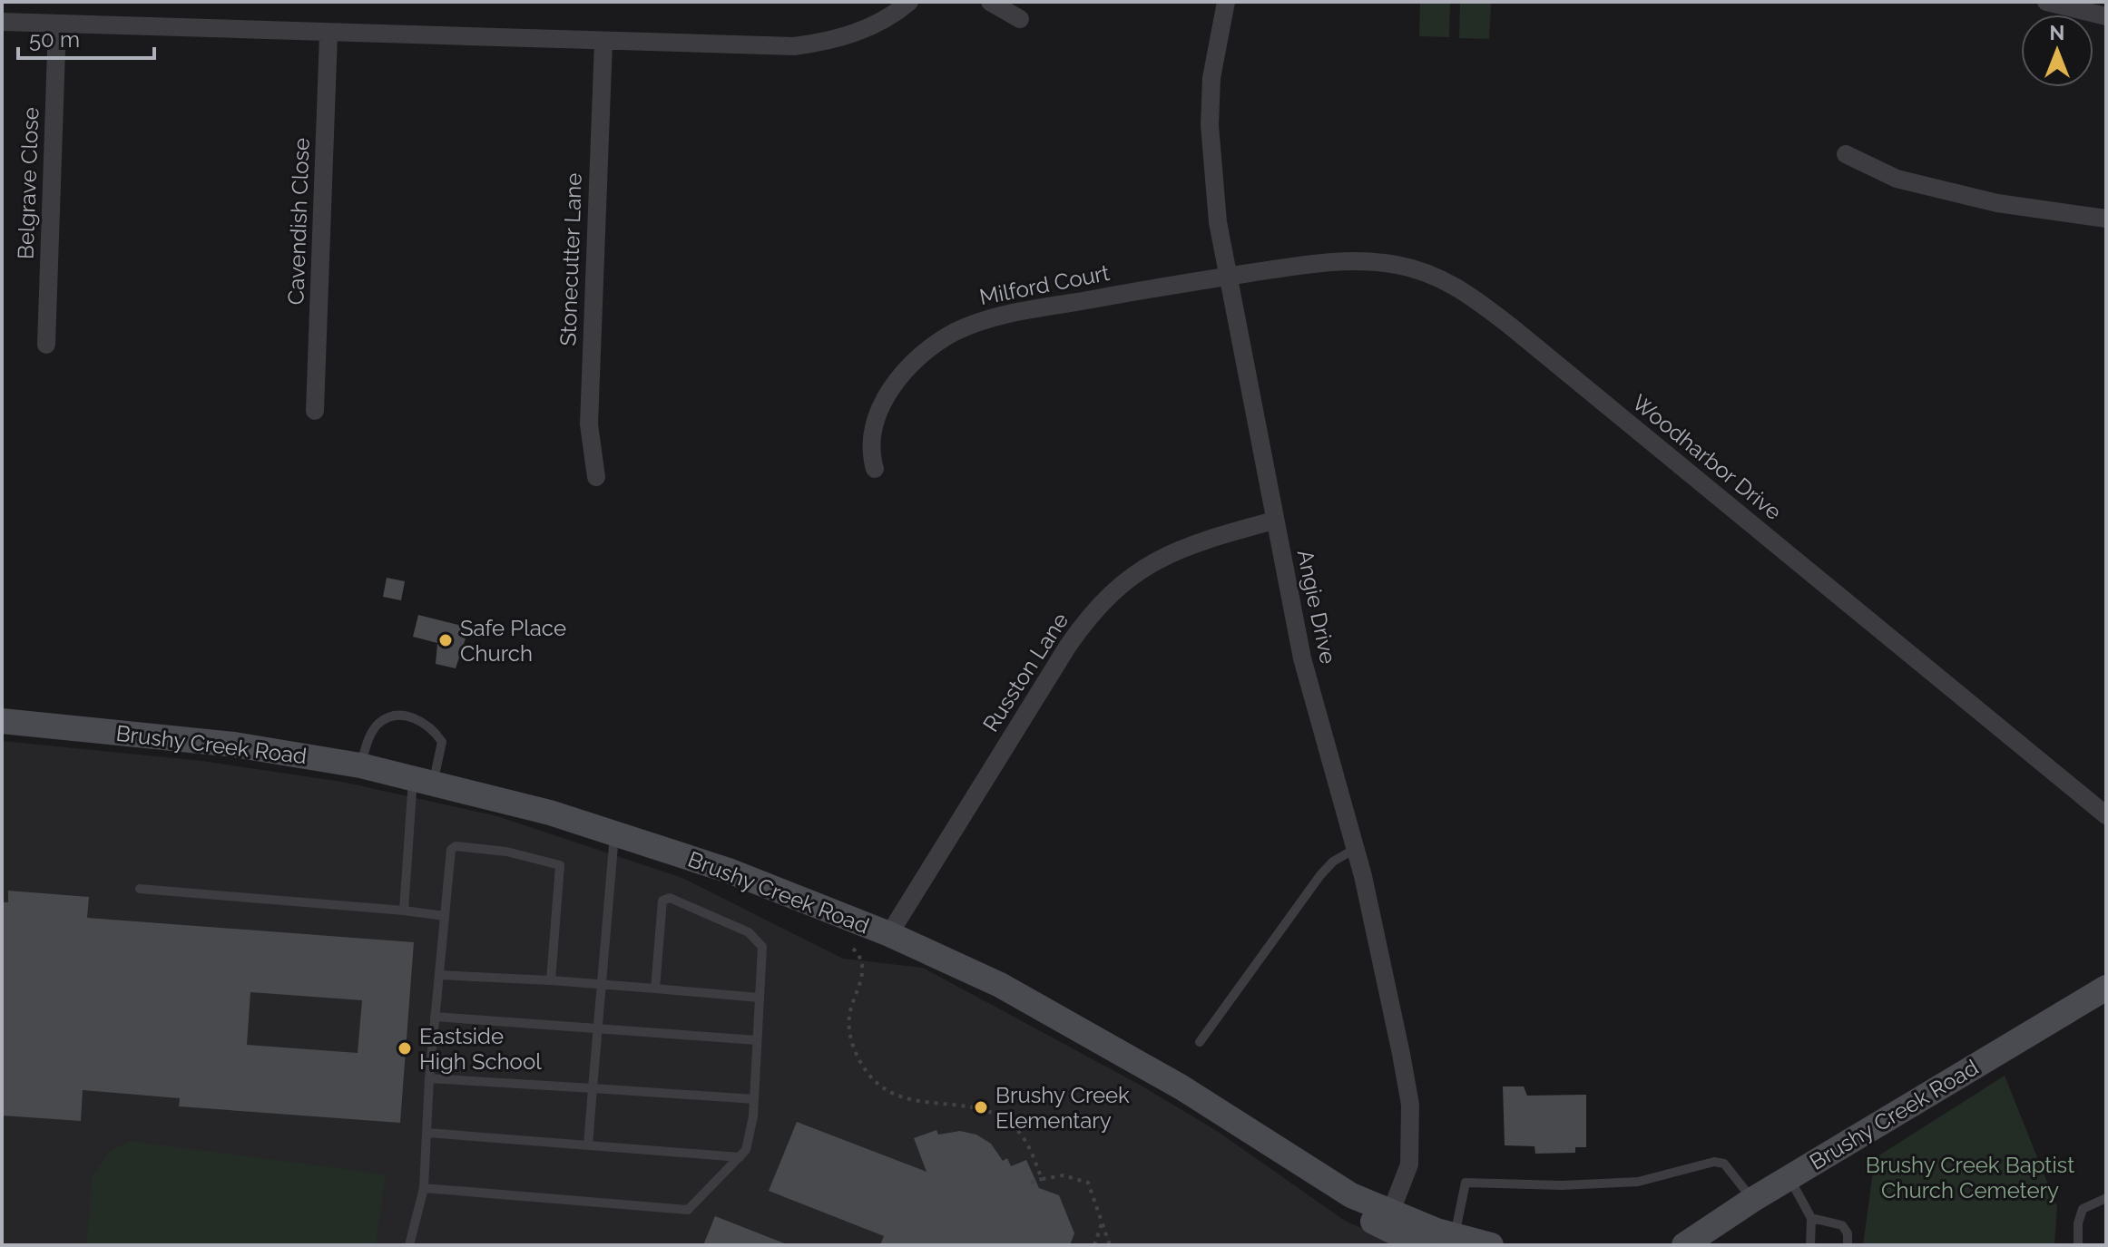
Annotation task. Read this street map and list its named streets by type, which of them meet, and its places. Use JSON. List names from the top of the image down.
{
  "streets": {
    "street": [
      "Belgrave Close",
      "Cavendish Close",
      "Stonecutter Lane",
      "Milford Court",
      "Woodharbor Drive",
      "Angie Drive",
      "Russton Lane",
      "Brushy Creek Road"
    ]
  },
  "crossings": [
    ["Milford Court", "Woodharbor Drive"],
    ["Milford Court", "Angie Drive"],
    ["Woodharbor Drive", "Angie Drive"],
    ["Angie Drive", "Russton Lane"],
    ["Angie Drive", "Brushy Creek Road"],
    ["Russton Lane", "Brushy Creek Road"]
  ],
  "parks": ["Brushy Creek Baptist Church Cemetery"],
  "places": ["Safe Place Church", "Eastside High School", "Brushy Creek Elementary"],
  "scale_bar": "50 m",
  "north": "top"
}
